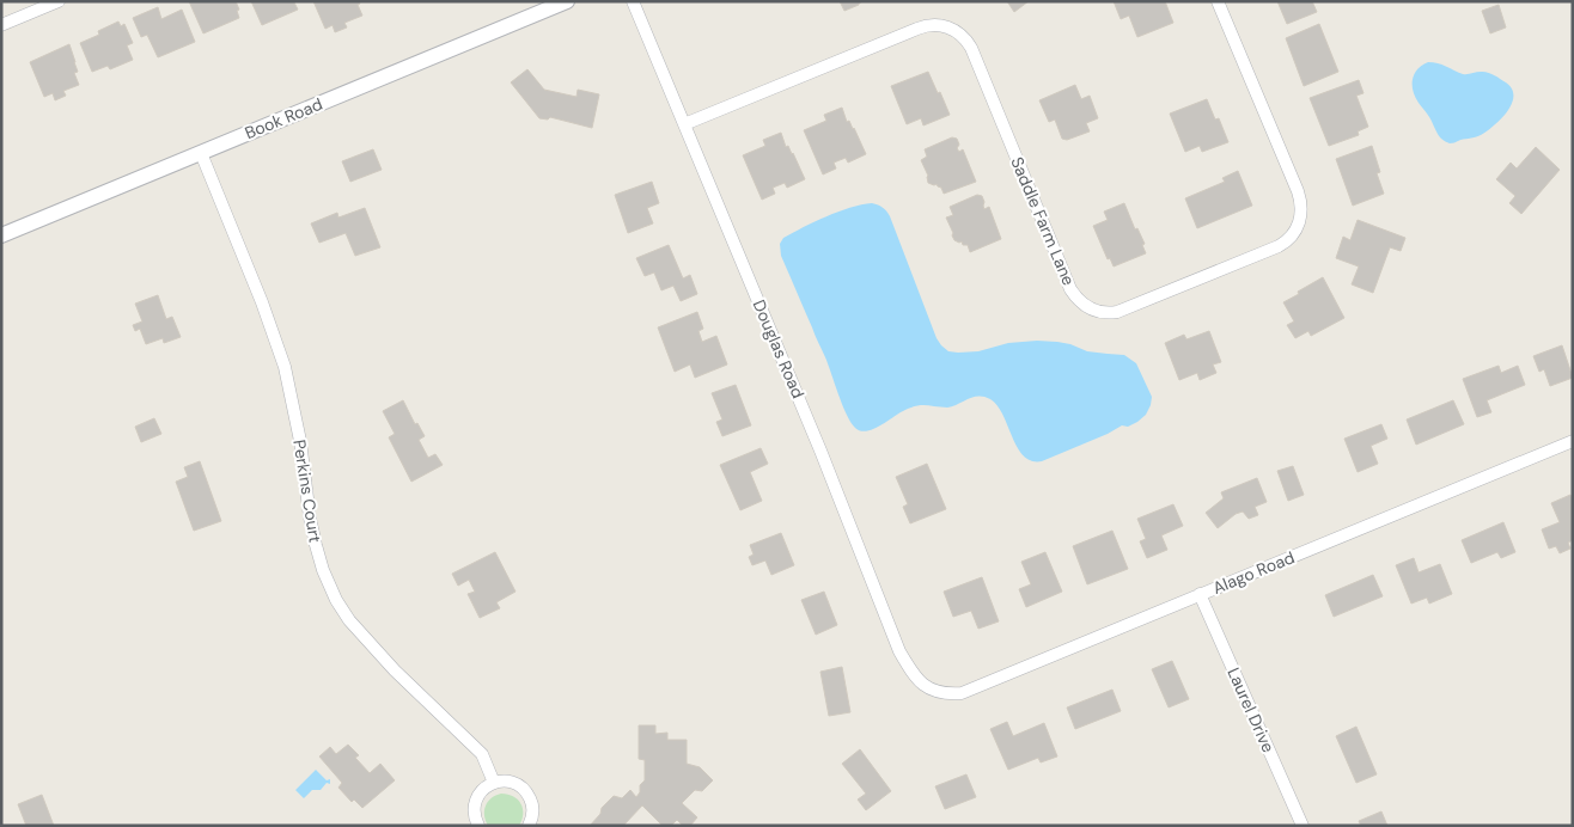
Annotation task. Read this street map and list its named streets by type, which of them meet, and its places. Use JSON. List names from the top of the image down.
{
  "streets": {
    "street": [
      "Book Road",
      "Saddle Farm Lane",
      "Douglas Road",
      "Perkins Court",
      "Alago Road",
      "Laurel Drive"
    ]
  },
  "crossings": [
    ["Book Road", "Perkins Court"],
    ["Saddle Farm Lane", "Douglas Road"],
    ["Douglas Road", "Alago Road"],
    ["Alago Road", "Laurel Drive"]
  ]
}
